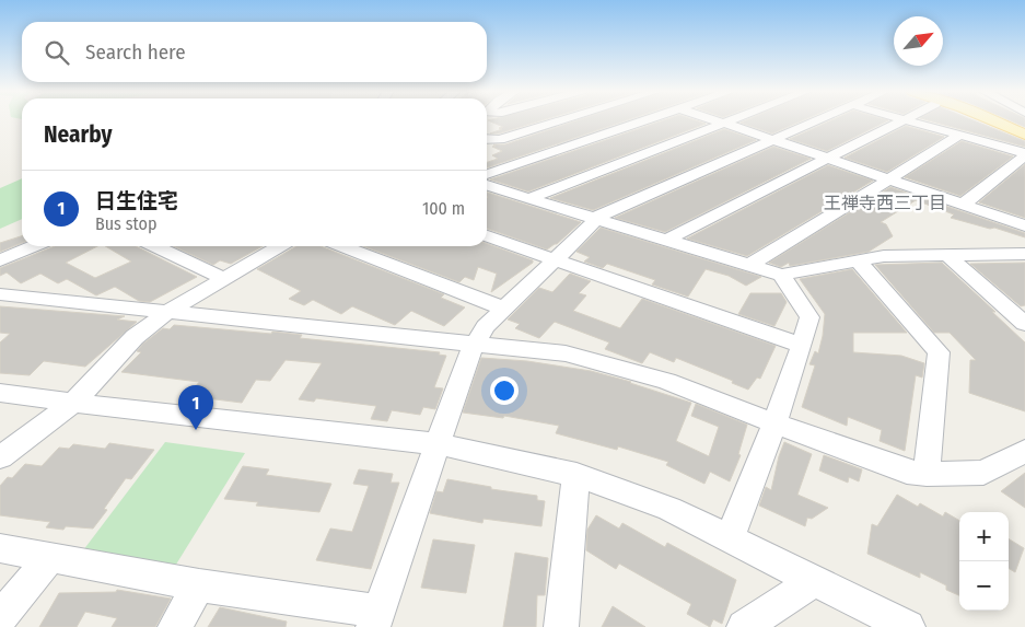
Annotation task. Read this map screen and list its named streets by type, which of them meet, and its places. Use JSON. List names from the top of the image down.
{
  "districts": ["王禅寺西三丁目"],
  "north": "top right",
  "page": {
    "search": "Search here",
    "heading": "Nearby",
    "list": [
      {
        "mark": "1",
        "name": "日生住宅",
        "note": "Bus stop",
        "value": "100 m"
      }
    ],
    "pins": "1",
    "map_buttons": ["+", "−"]
  }
}
